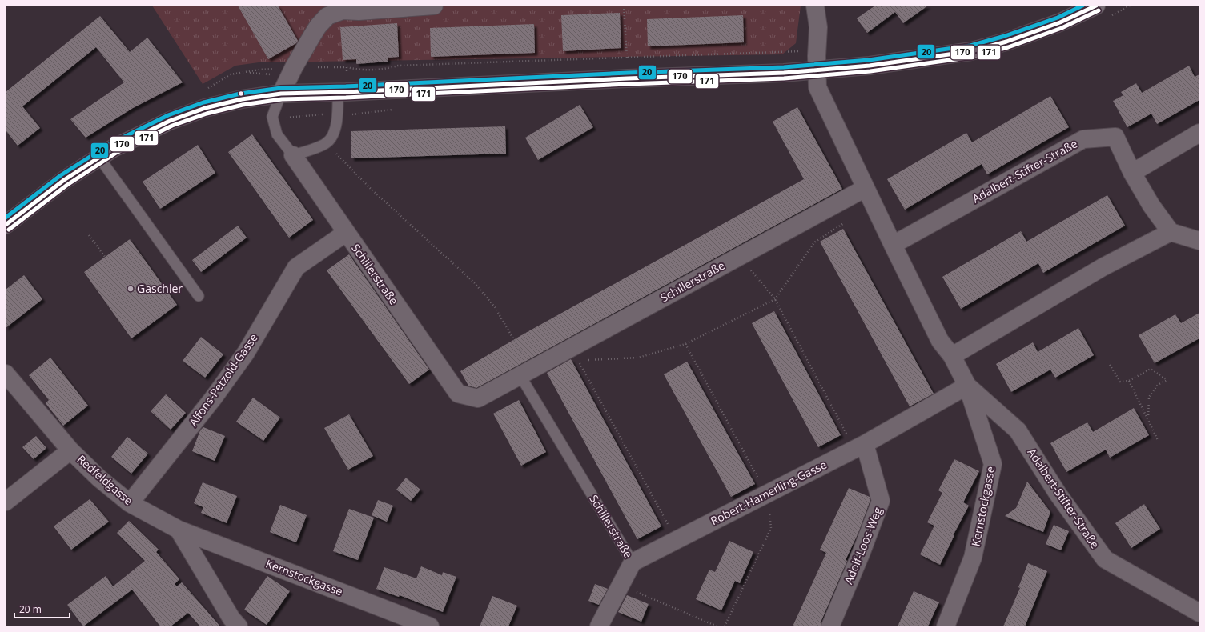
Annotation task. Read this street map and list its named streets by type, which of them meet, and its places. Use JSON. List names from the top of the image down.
{
  "streets": {
    "street": [
      "Adalbert-Stifter-Straße",
      "Schillerstraße",
      "Alfons-Petzold-Gasse",
      "Redfeldgasse",
      "Robert-Hamerling-Gasse",
      "Kernstockgasse",
      "Adolf-Loos-Weg"
    ]
  },
  "crossings": [
    ["Adalbert-Stifter-Straße", "Schillerstraße"],
    ["Adalbert-Stifter-Straße", "Robert-Hamerling-Gasse"],
    ["Adalbert-Stifter-Straße", "Kernstockgasse"],
    ["Schillerstraße", "Alfons-Petzold-Gasse"],
    ["Schillerstraße", "Robert-Hamerling-Gasse"],
    ["Alfons-Petzold-Gasse", "Redfeldgasse"],
    ["Redfeldgasse", "Kernstockgasse"],
    ["Robert-Hamerling-Gasse", "Kernstockgasse"],
    ["Robert-Hamerling-Gasse", "Adolf-Loos-Weg"]
  ],
  "places": ["Gaschler"],
  "lines": ["transit line 170", "transit line 20", "transit line 171"],
  "scale_bar": "20 m"
}
